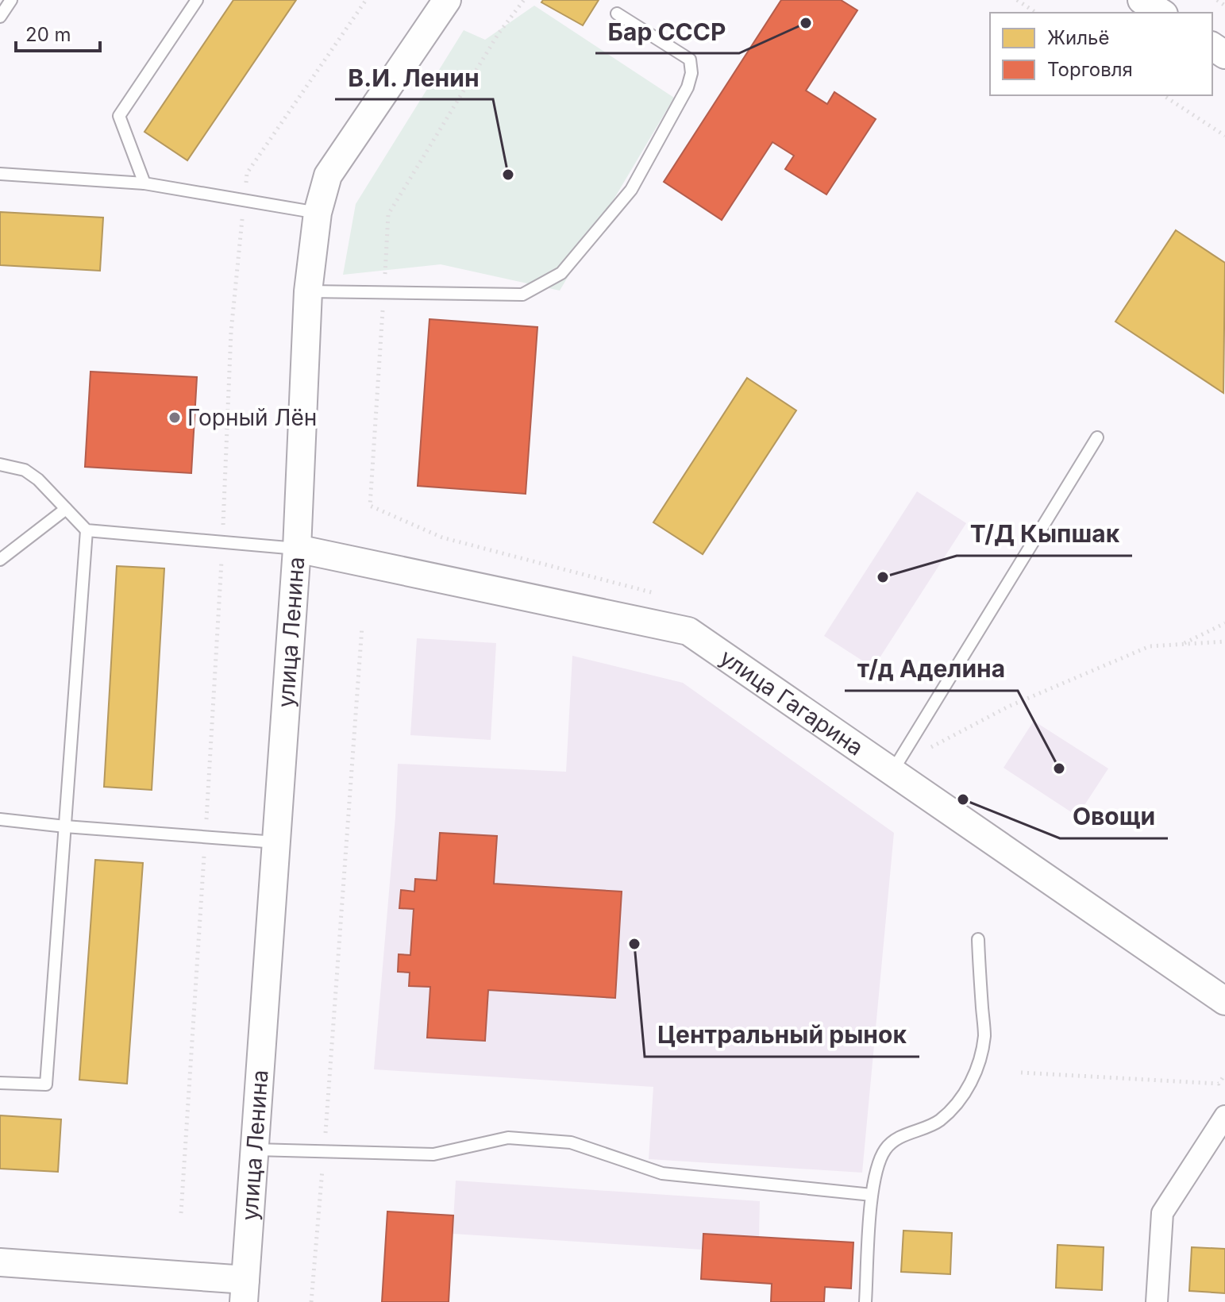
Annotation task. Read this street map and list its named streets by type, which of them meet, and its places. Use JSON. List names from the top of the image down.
{
  "streets": {
    "street": ["улица Ленина", "улица Гагарина"]
  },
  "crossings": [
    ["улица Ленина", "улица Гагарина"]
  ],
  "places": [
    "Бар СССР",
    "В.И. Ленин",
    "Горный Лён",
    "Т/Д Кыпшак",
    "т/д Аделина",
    "Овощи",
    "Центральный рынок"
  ],
  "legend": ["Жильё", "Торговля"],
  "scale_bar": "20 m"
}
